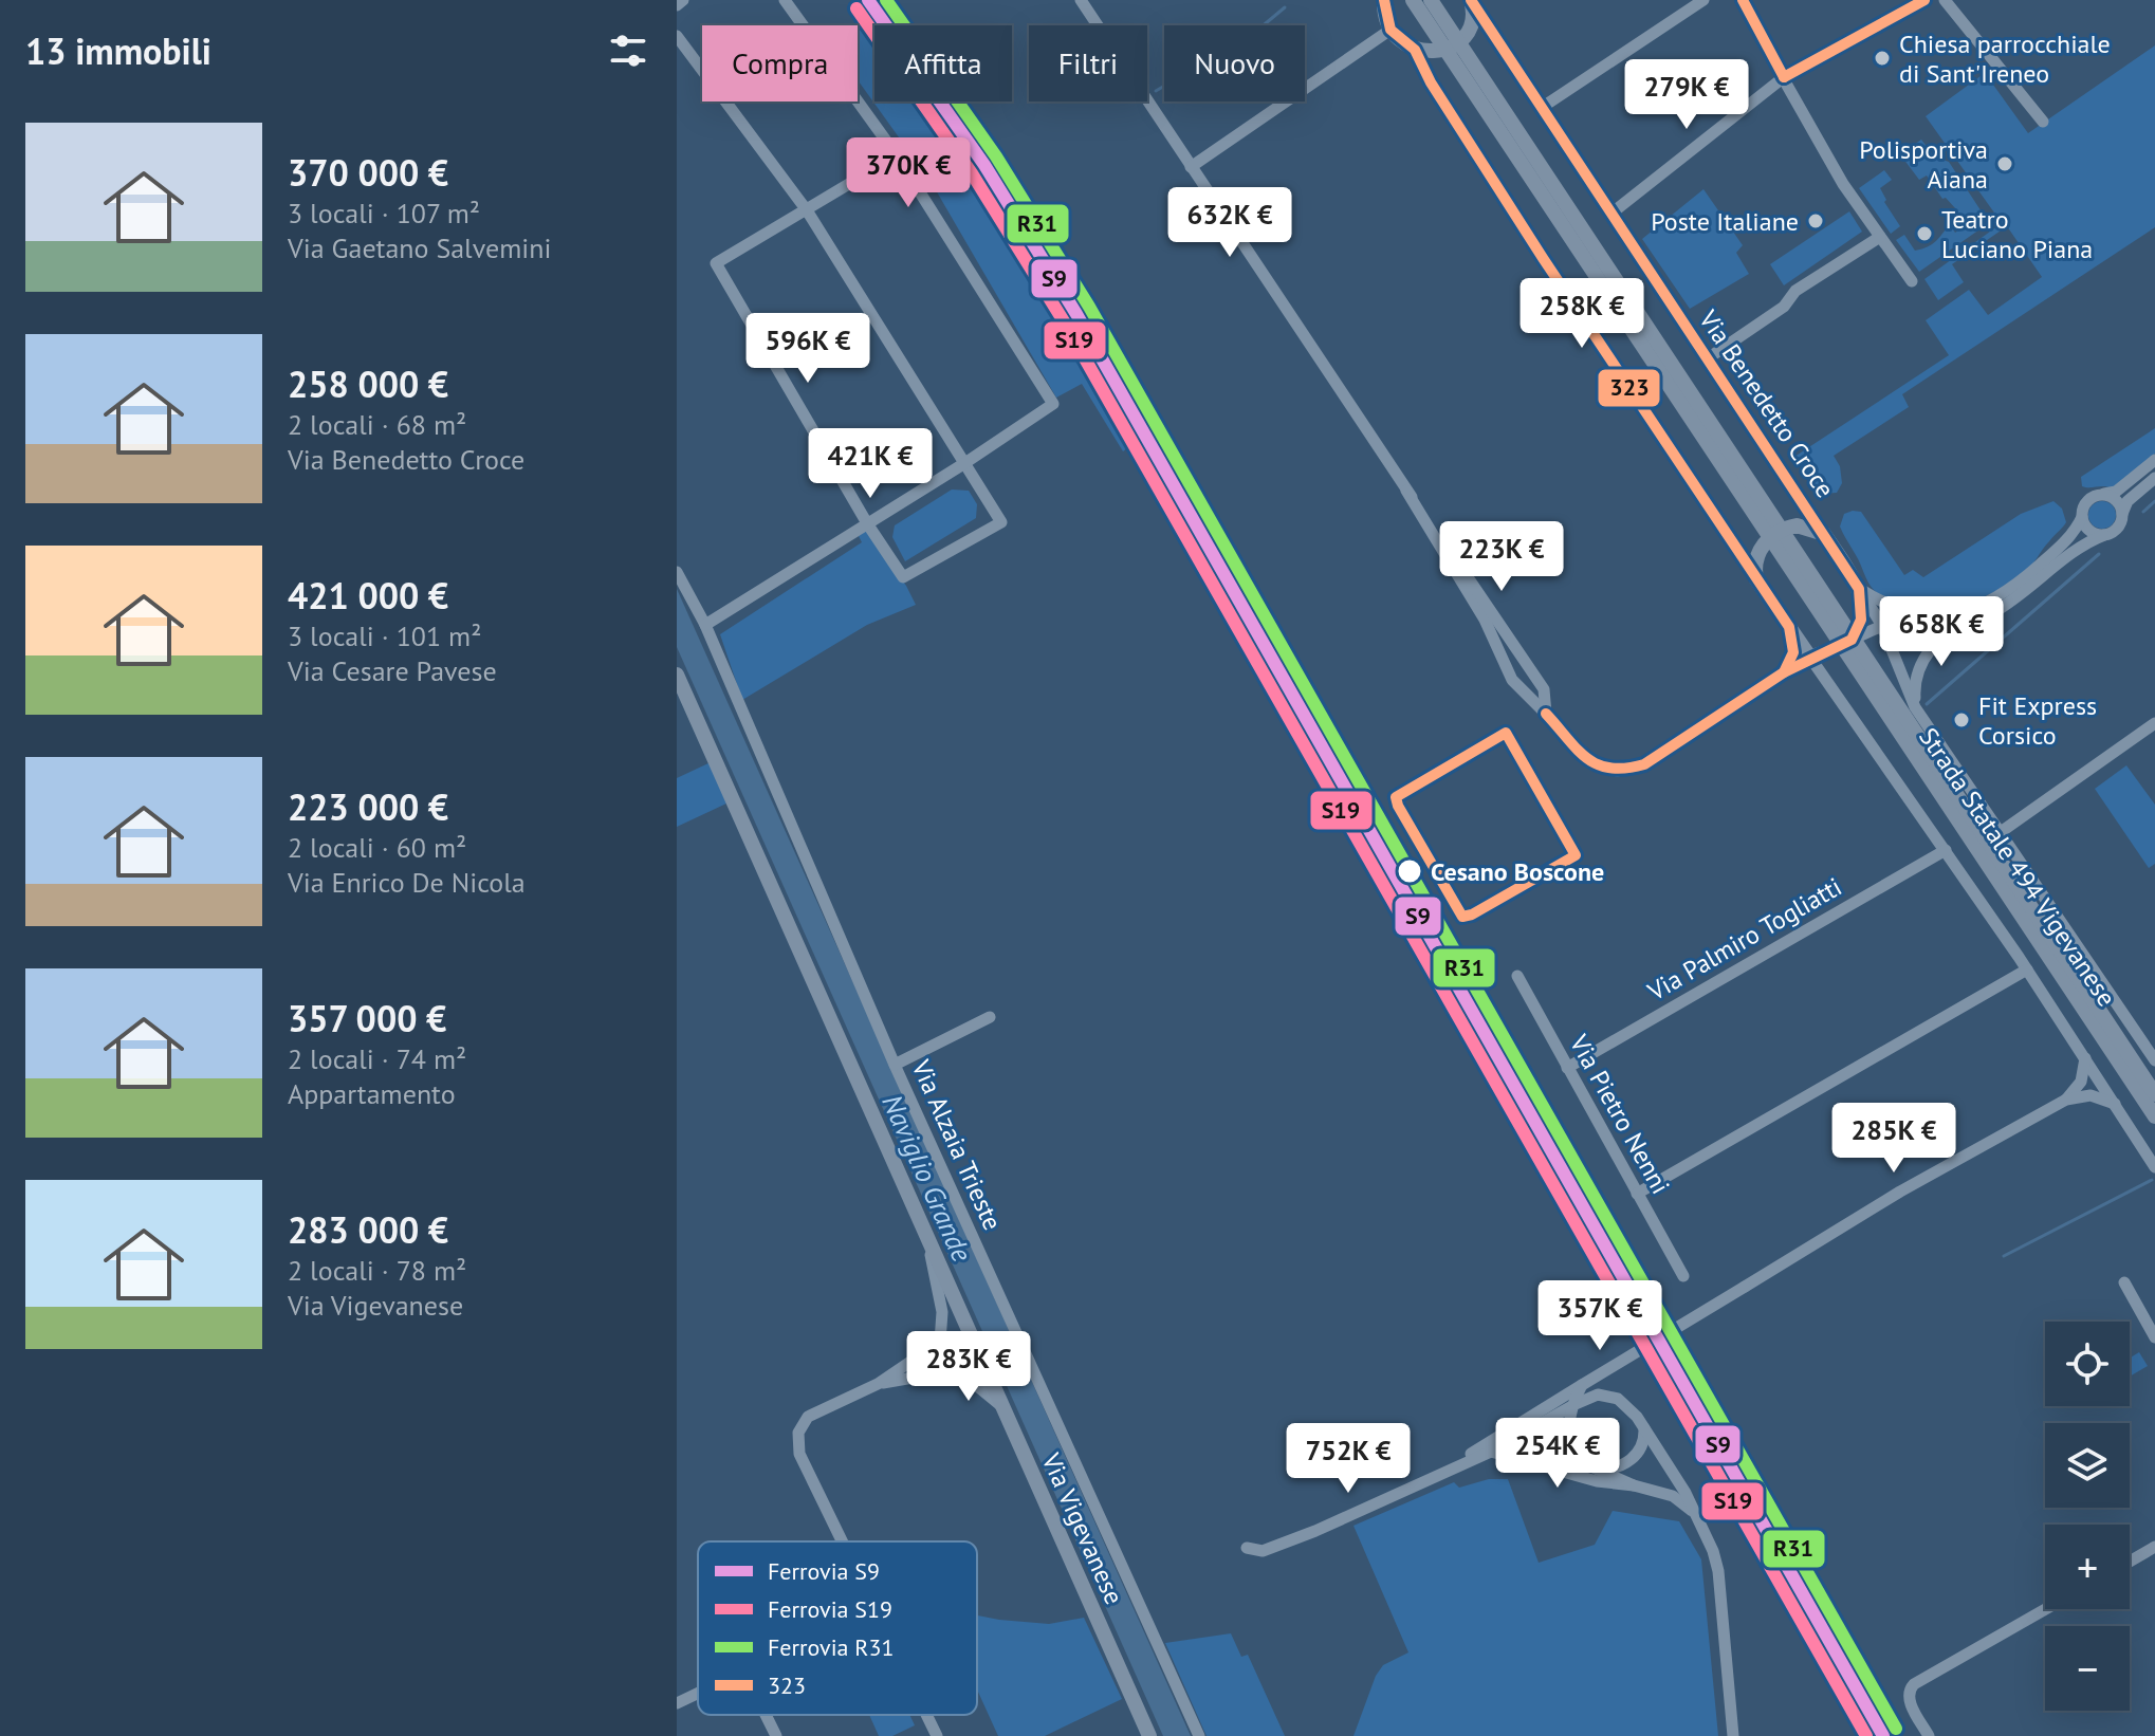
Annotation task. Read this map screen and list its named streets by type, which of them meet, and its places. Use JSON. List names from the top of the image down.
{
  "streets": {
    "main road": ["Via Benedetto Croce", "Strada Statale 494 Vigevanese", "Via Vigevanese"],
    "street": ["Via Palmiro Togliatti", "Via Pietro Nenni", "Via Alzaia Trieste"]
  },
  "crossings": [
    ["Via Palmiro Togliatti", "Via Pietro Nenni"]
  ],
  "water": ["Naviglio Grande"],
  "places": [
    "Chiesa parrocchiale di Sant'Ireneo",
    "Polisportiva Aiana",
    "Poste Italiane",
    "Teatro Luciano Piana",
    "Fit Express Corsico",
    "Cesano Boscone"
  ],
  "lines": [
    "rail line S9",
    "rail line R31",
    "transit line 323",
    "rail line S19"
  ],
  "legend": [
    "Ferrovia S9",
    "Ferrovia S19",
    "Ferrovia R31",
    "323"
  ],
  "page": {
    "heading": "13 immobili",
    "chip": [
      "Compra",
      "Affitta",
      "Filtri",
      "Nuovo"
    ],
    "price": [
      "279K €",
      "370K €",
      "632K €",
      "258K €",
      "596K €",
      "421K €",
      "223K €",
      "658K €",
      "285K €",
      "357K €",
      "283K €",
      "254K €",
      "752K €"
    ],
    "list": [
      {
        "name": "370 000 €",
        "note": "3 locali · 107 m² · Via Gaetano Salvemini"
      },
      {
        "name": "258 000 €",
        "note": "2 locali · 68 m² · Via Benedetto Croce"
      },
      {
        "name": "421 000 €",
        "note": "3 locali · 101 m² · Via Cesare Pavese"
      },
      {
        "name": "223 000 €",
        "note": "2 locali · 60 m² · Via Enrico De Nicola"
      },
      {
        "name": "357 000 €",
        "note": "2 locali · 74 m² · Appartamento"
      },
      {
        "name": "283 000 €",
        "note": "2 locali · 78 m² · Via Vigevanese"
      }
    ],
    "map_buttons": ["+", "−"]
  }
}
